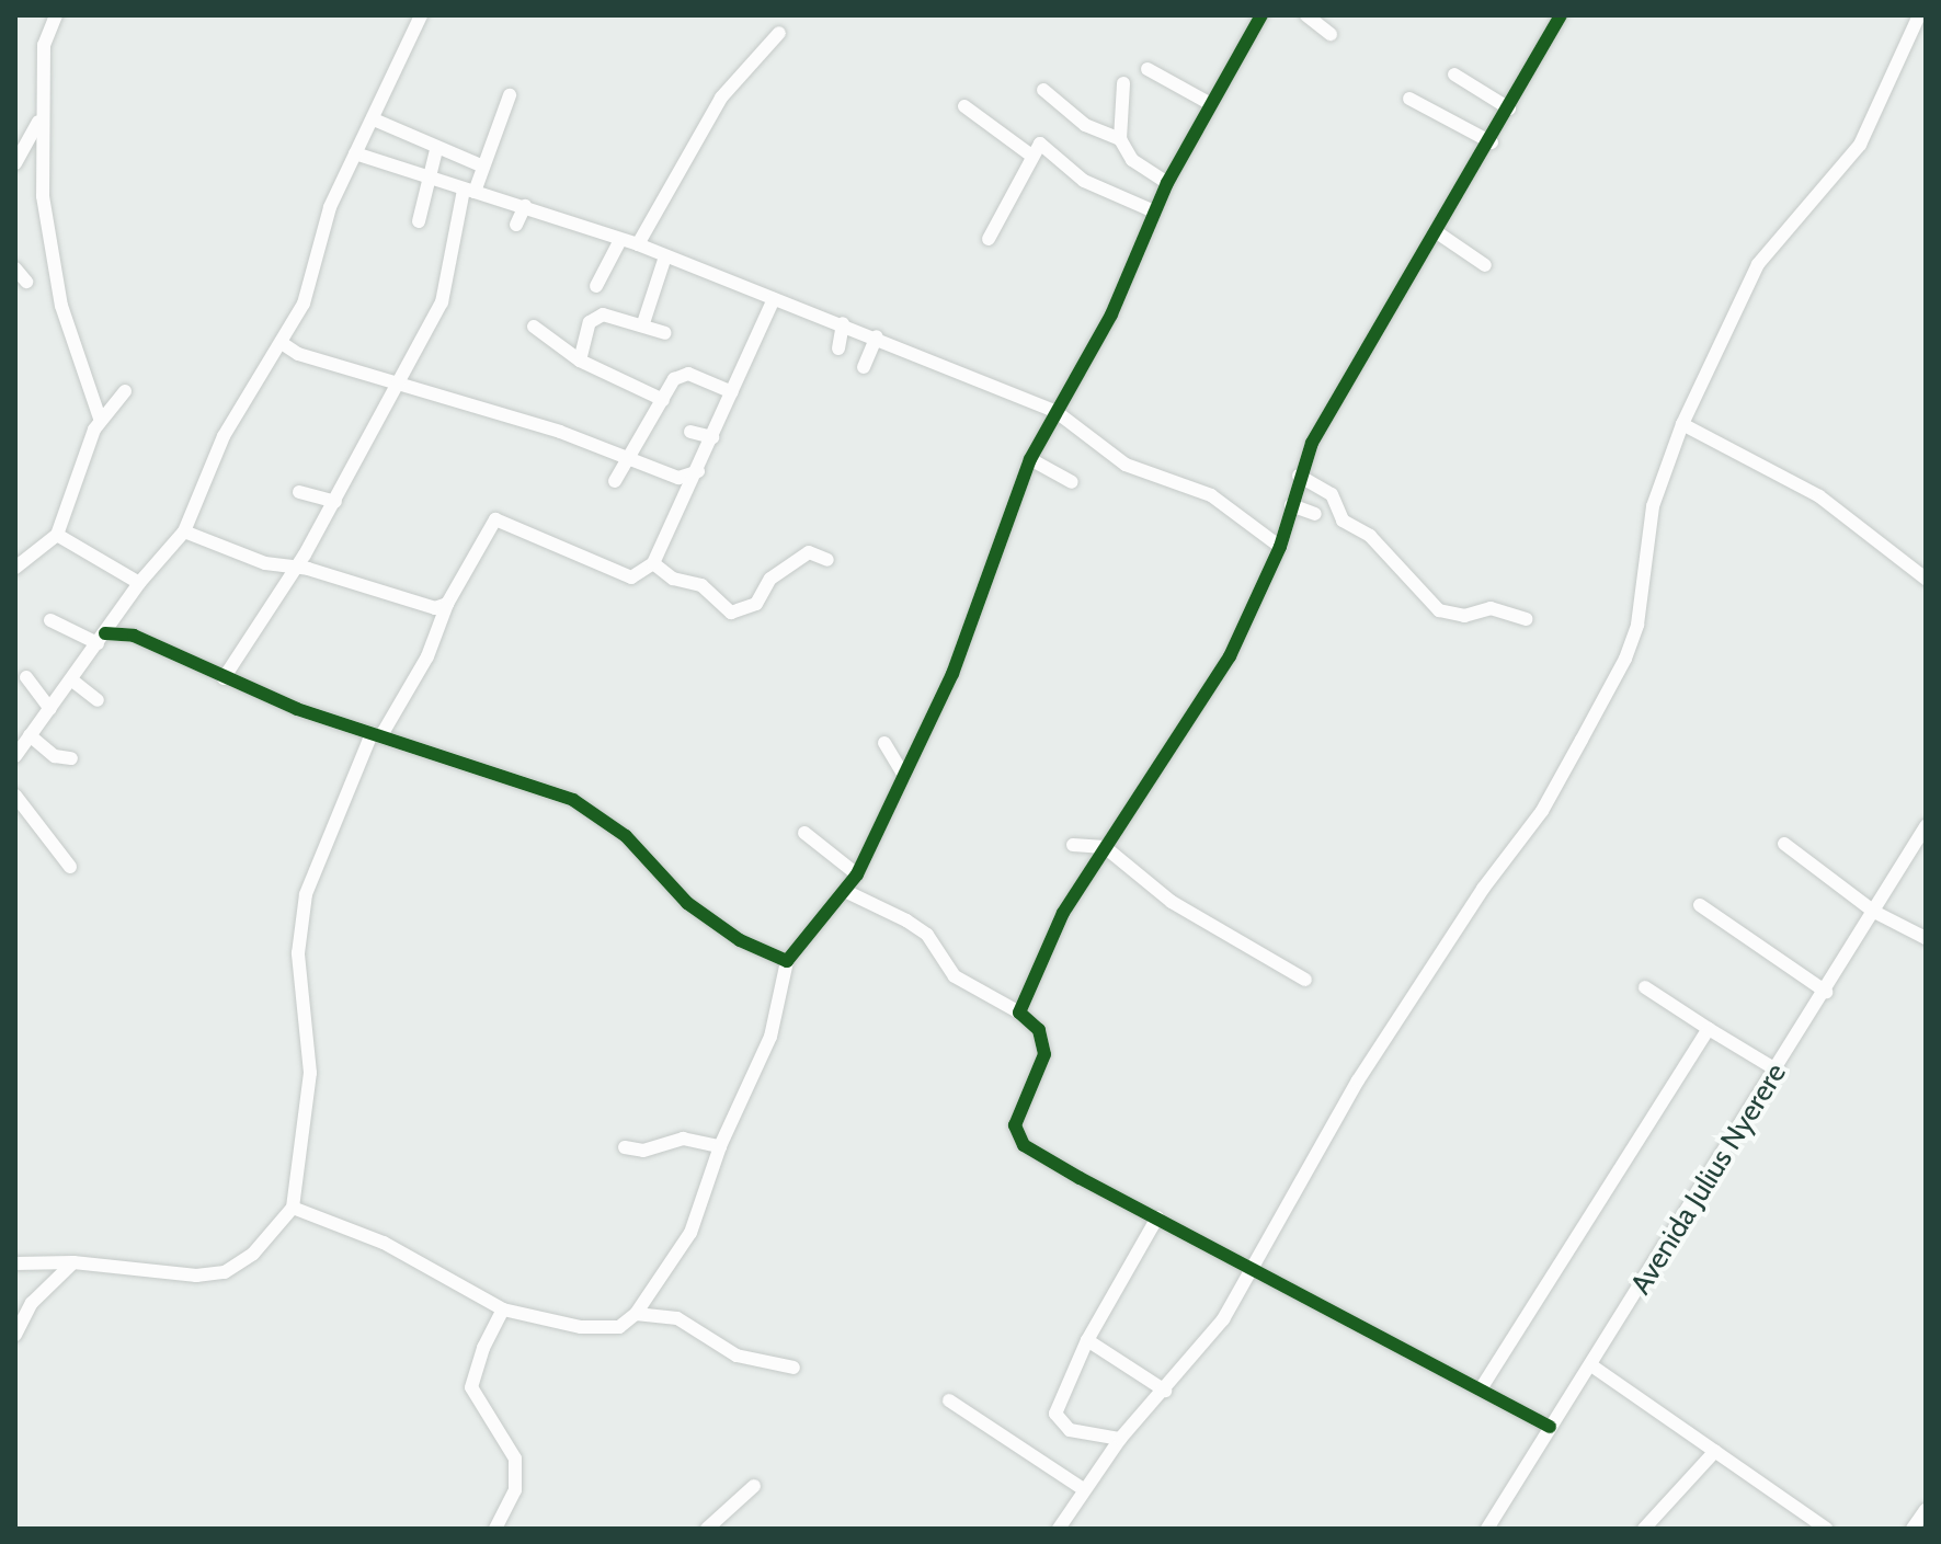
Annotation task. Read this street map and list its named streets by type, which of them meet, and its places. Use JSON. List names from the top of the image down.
{
  "streets": {
    "street": ["Avenida Julius Nyerere"]
  }
}
